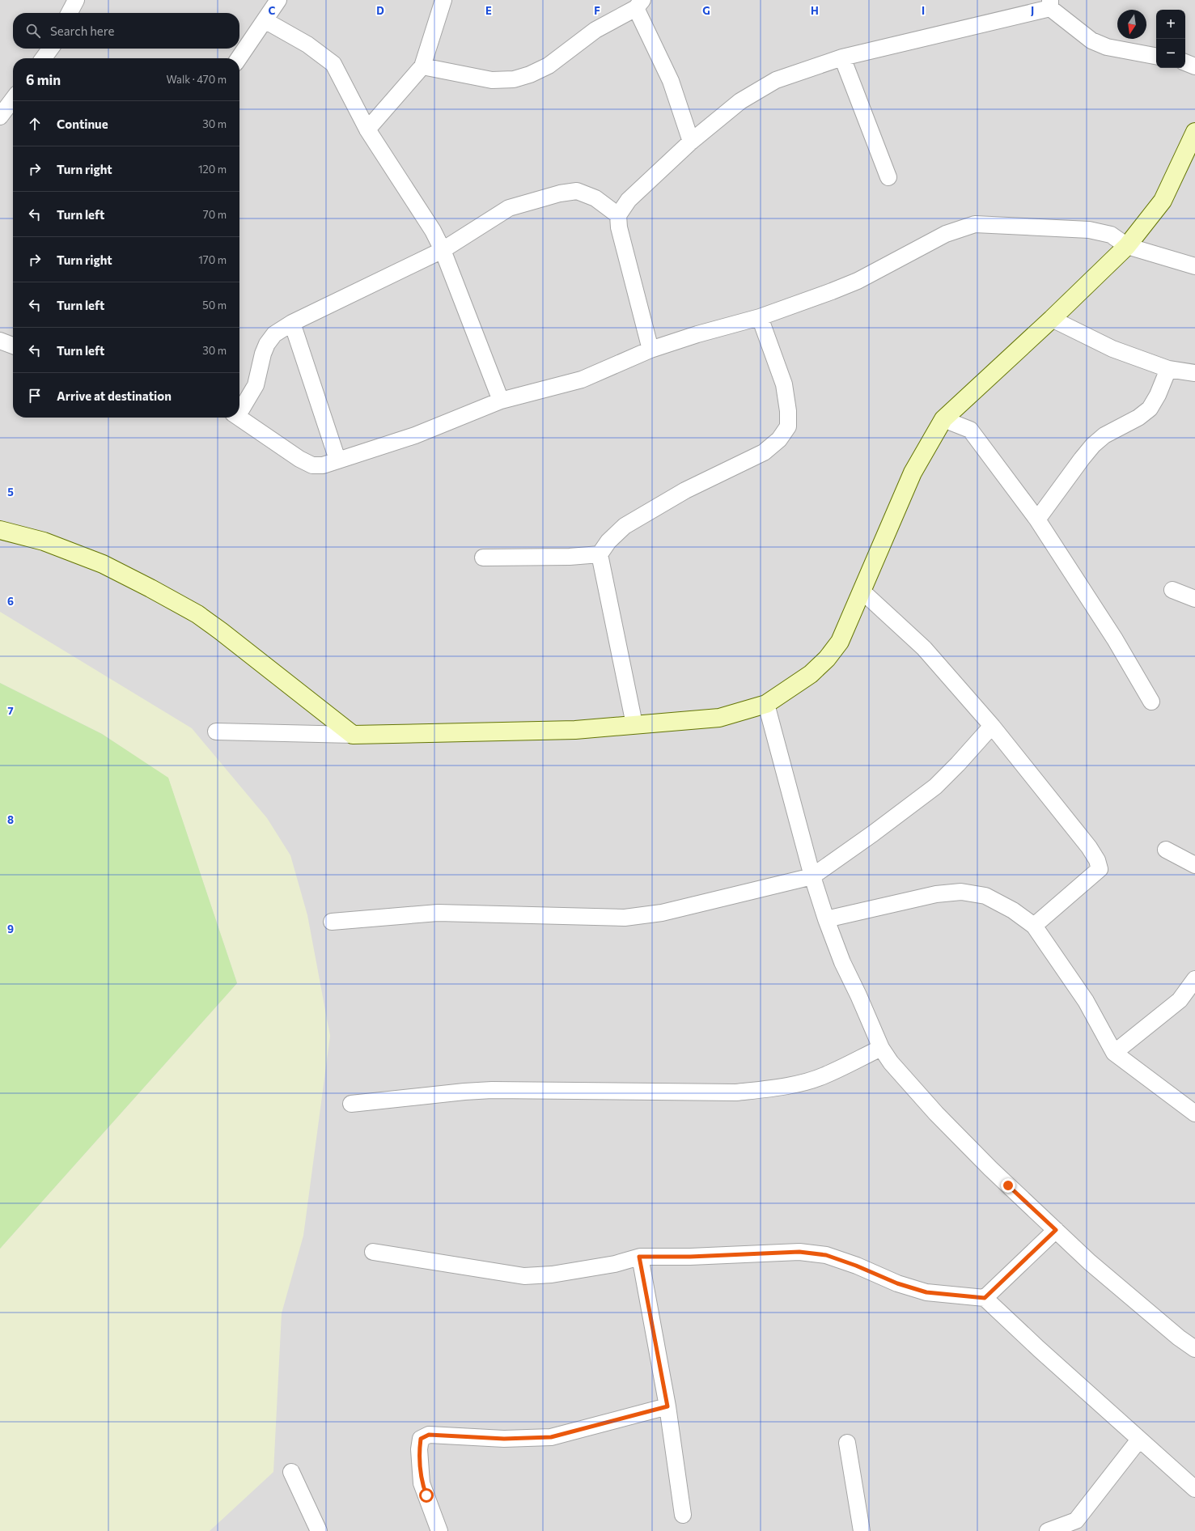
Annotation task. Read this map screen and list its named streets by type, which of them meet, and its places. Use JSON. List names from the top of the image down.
{
  "north": "bottom",
  "page": {
    "map_buttons": ["+", "−"],
    "search": "Search here",
    "heading": ["6 min", "Walk · 470 m"],
    "list": [
      ["Continue", "30 m"],
      ["Turn right", "120 m"],
      ["Turn left", "70 m"],
      ["Turn right", "170 m"],
      ["Turn left", "50 m"],
      ["Turn left", "30 m"],
      "Arrive at destination"
    ]
  },
  "grid": {
    "columns": [
      "C",
      "D",
      "E",
      "F",
      "G",
      "H",
      "I",
      "J"
    ],
    "rows": [
      "5",
      "6",
      "7",
      "8",
      "9"
    ]
  }
}
